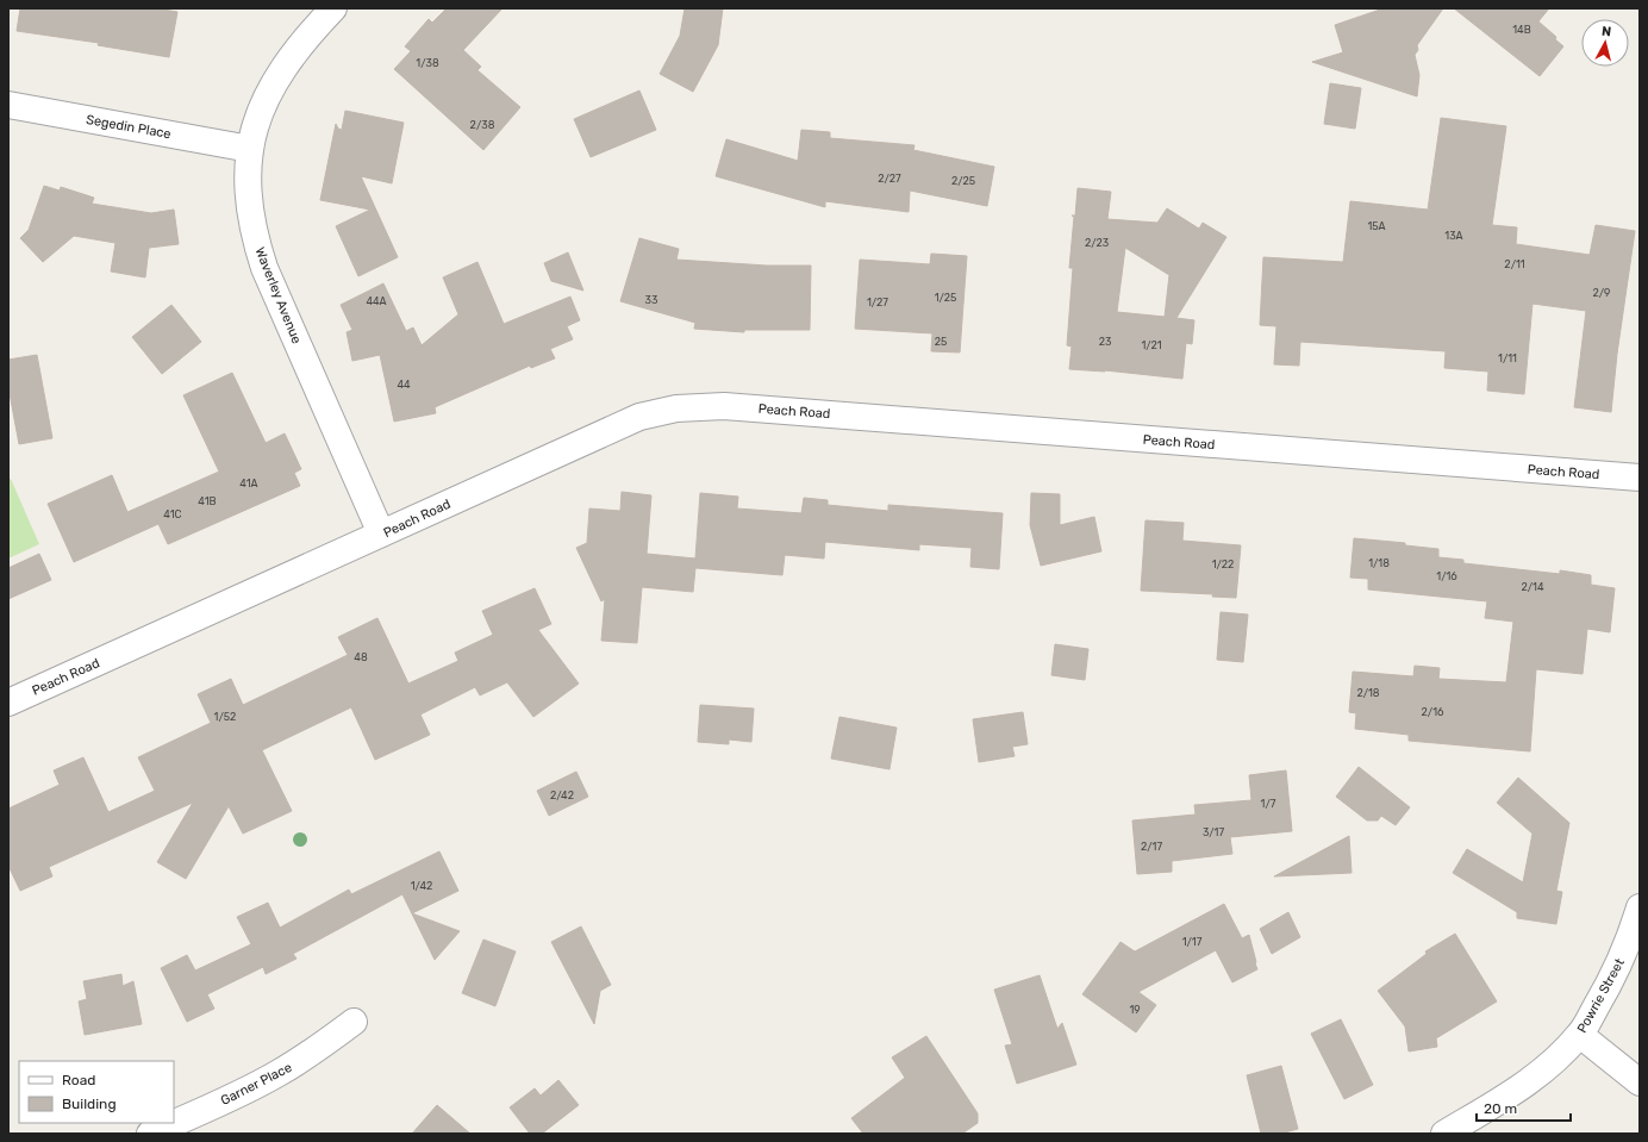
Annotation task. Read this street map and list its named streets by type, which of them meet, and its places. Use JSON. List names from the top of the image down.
{
  "streets": {
    "street": [
      "Segedin Place",
      "Waverley Avenue",
      "Peach Road",
      "Powrie Street",
      "Garner Place"
    ]
  },
  "crossings": [
    ["Segedin Place", "Waverley Avenue"],
    ["Waverley Avenue", "Peach Road"]
  ],
  "house_numbers": [
    "14B",
    "1/38",
    "2/38",
    "2/27",
    "2/25",
    "15A",
    "13A",
    "2/23",
    "2/11",
    "2/9",
    "1/25",
    "33",
    "44A",
    "1/27",
    "25",
    "23",
    "1/21",
    "1/11",
    "44",
    "41A",
    "41B",
    "41C",
    "1/18",
    "1/22",
    "1/16",
    "2/14",
    "48",
    "2/18",
    "2/16",
    "1/52",
    "2/42",
    "1/7",
    "3/17",
    "2/17",
    "1/42",
    "1/17",
    "19"
  ],
  "legend": ["Road", "Building"],
  "scale_bar": "20 m",
  "north": "top"
}
